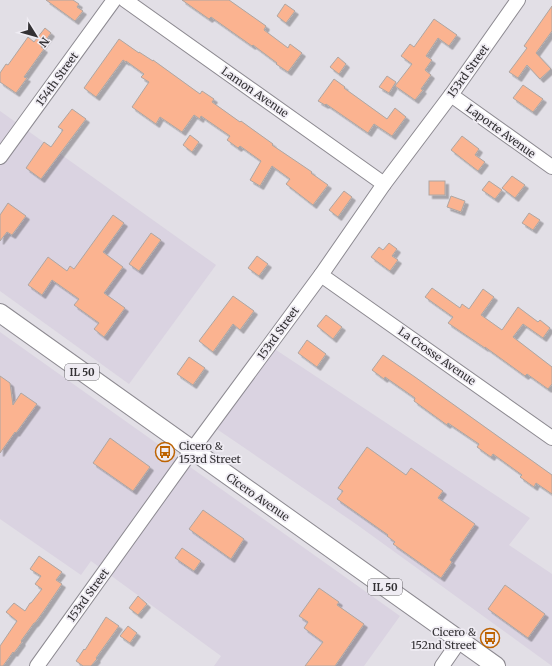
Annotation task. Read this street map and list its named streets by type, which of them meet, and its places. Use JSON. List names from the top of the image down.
{
  "streets": {
    "main road": ["IL 50", "Cicero Avenue"],
    "street": [
      "153rd Street",
      "154th Street",
      "Lamon Avenue",
      "Laporte Avenue",
      "La Crosse Avenue"
    ]
  },
  "crossings": [
    ["153rd Street", "Lamon Avenue"],
    ["153rd Street", "Laporte Avenue"],
    ["153rd Street", "La Crosse Avenue"],
    ["153rd Street", "Cicero Avenue"]
  ],
  "places": {
    "bus stop": ["Cicero & 153rd Street", "Cicero & 152nd Street"]
  },
  "north": "bottom right"
}
